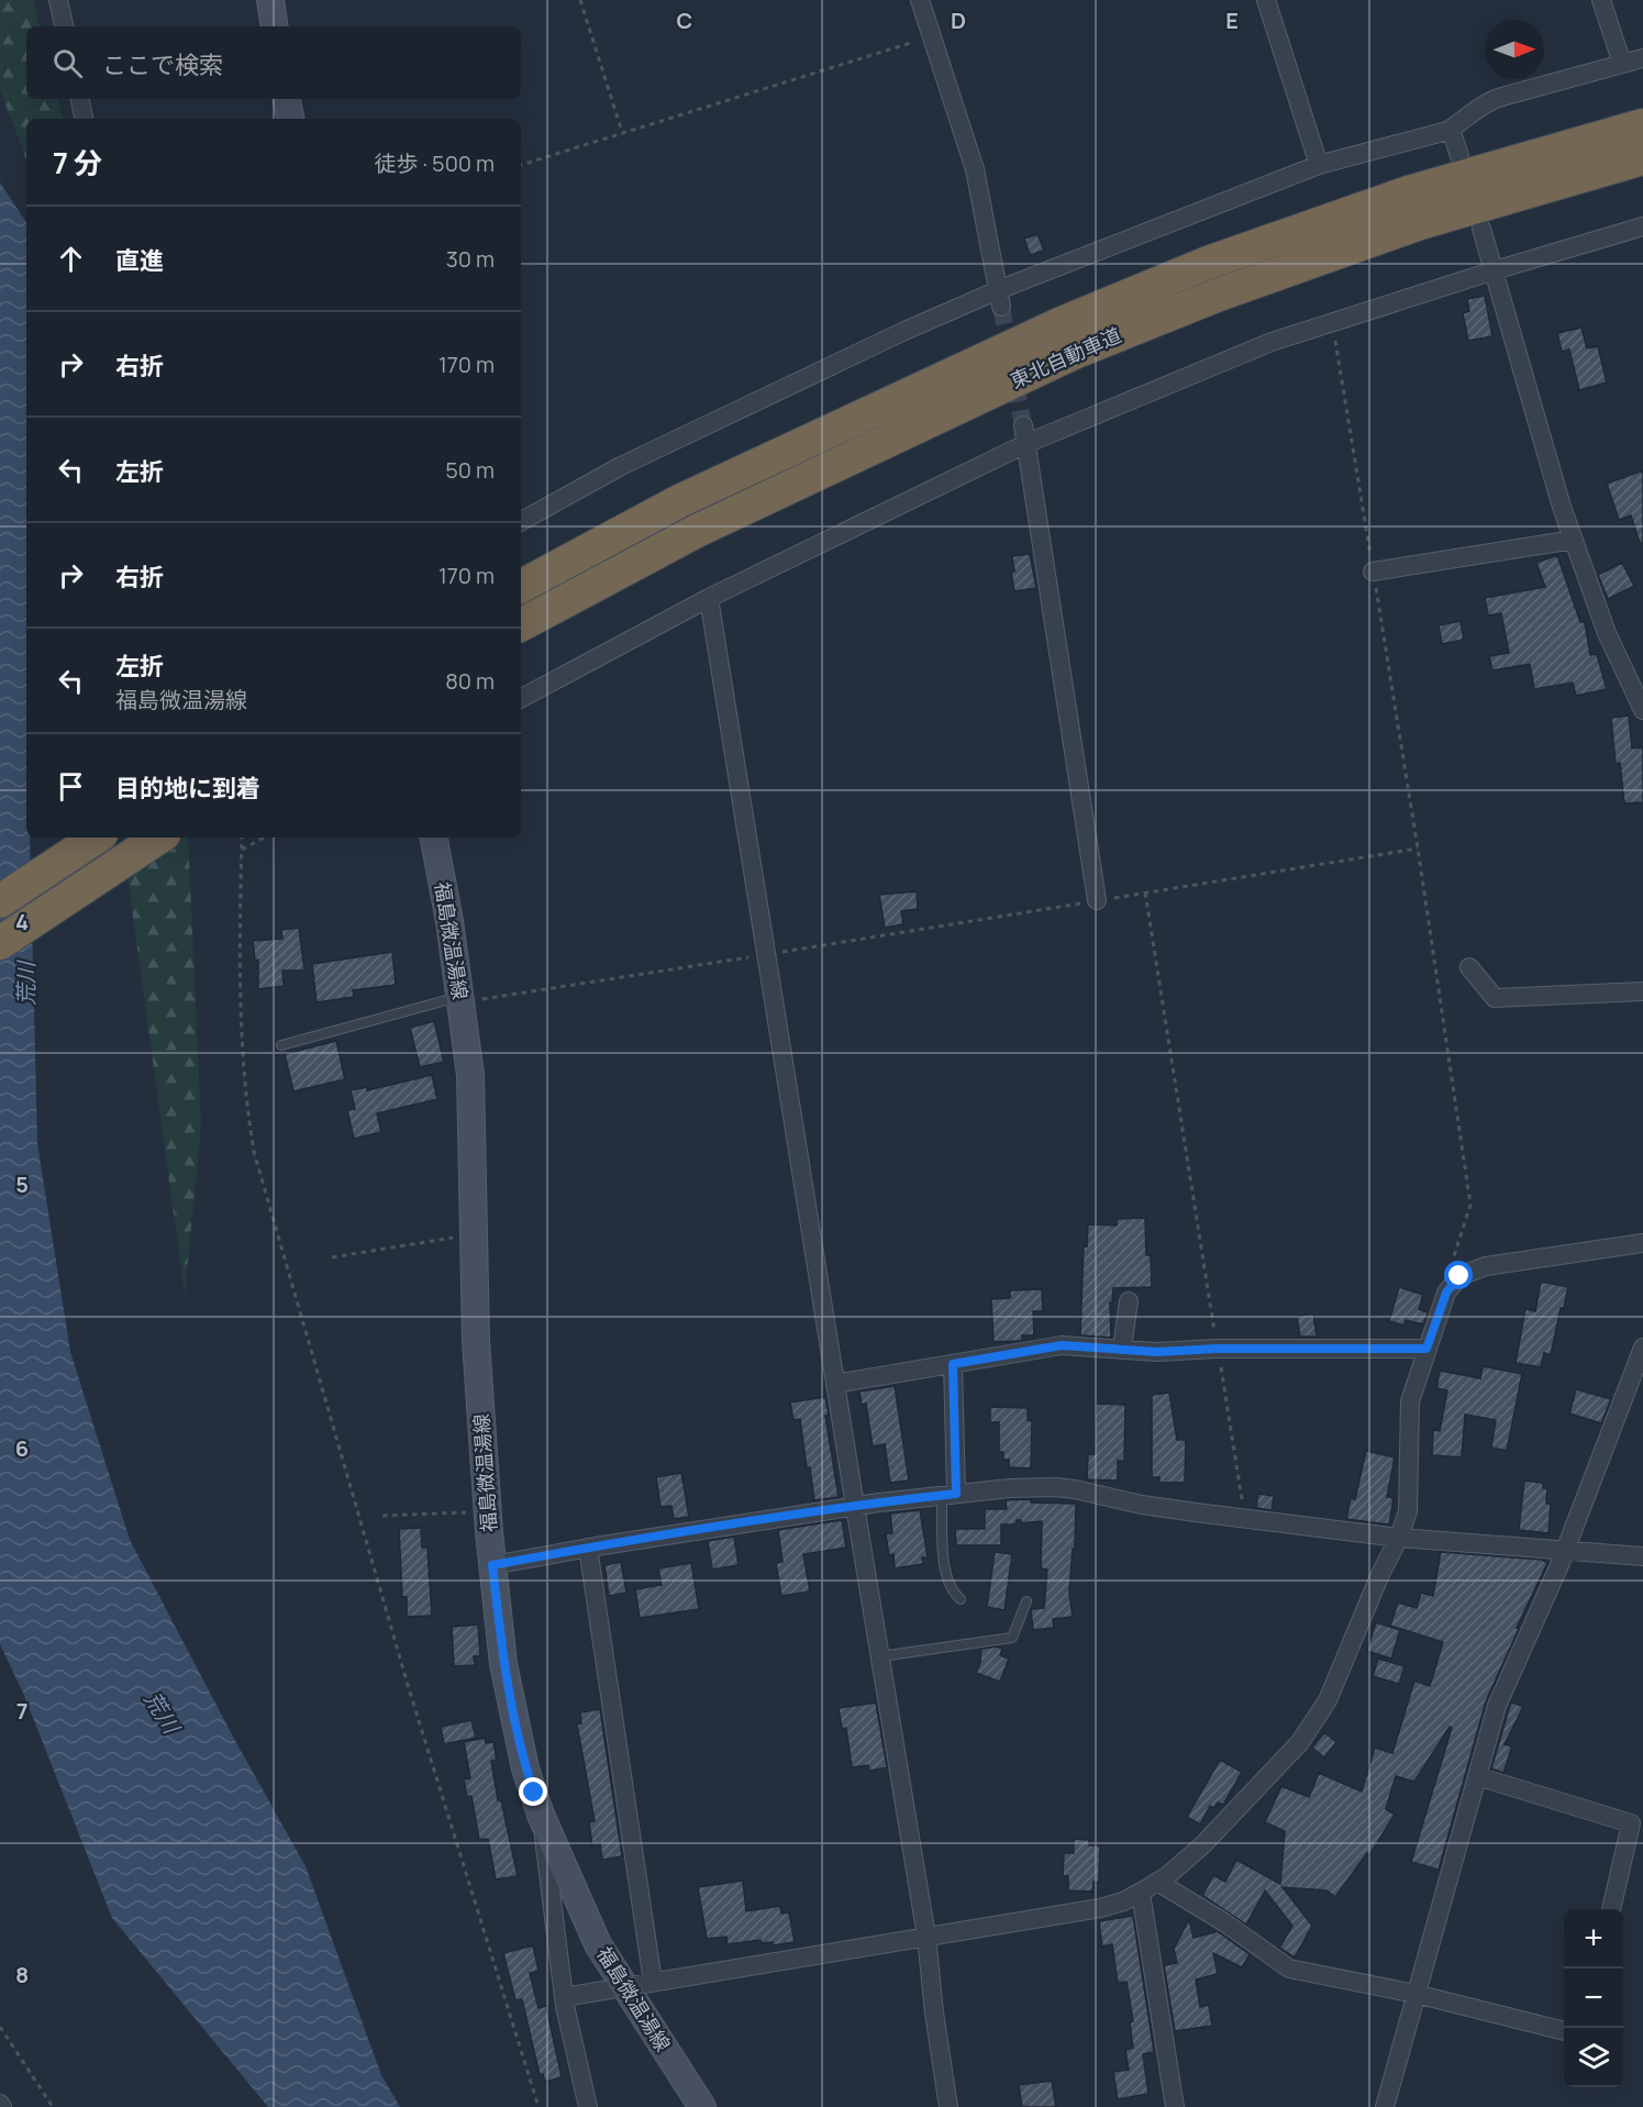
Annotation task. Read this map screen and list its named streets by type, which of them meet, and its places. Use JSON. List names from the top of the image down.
{
  "streets": {
    "highway": ["東北自動車道"],
    "main road": ["福島微温湯線"]
  },
  "water": ["荒川"],
  "north": "right",
  "page": {
    "search": "ここで検索",
    "heading": ["7 分", "徒歩 · 500 m"],
    "list": [
      ["直進", "30 m"],
      ["右折", "170 m"],
      ["左折", "50 m"],
      ["右折", "170 m"],
      ["左折", "福島微温湯線", "80 m"],
      "目的地に到着"
    ],
    "map_buttons": ["+", "−"]
  },
  "grid": {
    "columns": ["C", "D", "E"],
    "rows": [
      "4",
      "5",
      "6",
      "7",
      "8"
    ]
  }
}
